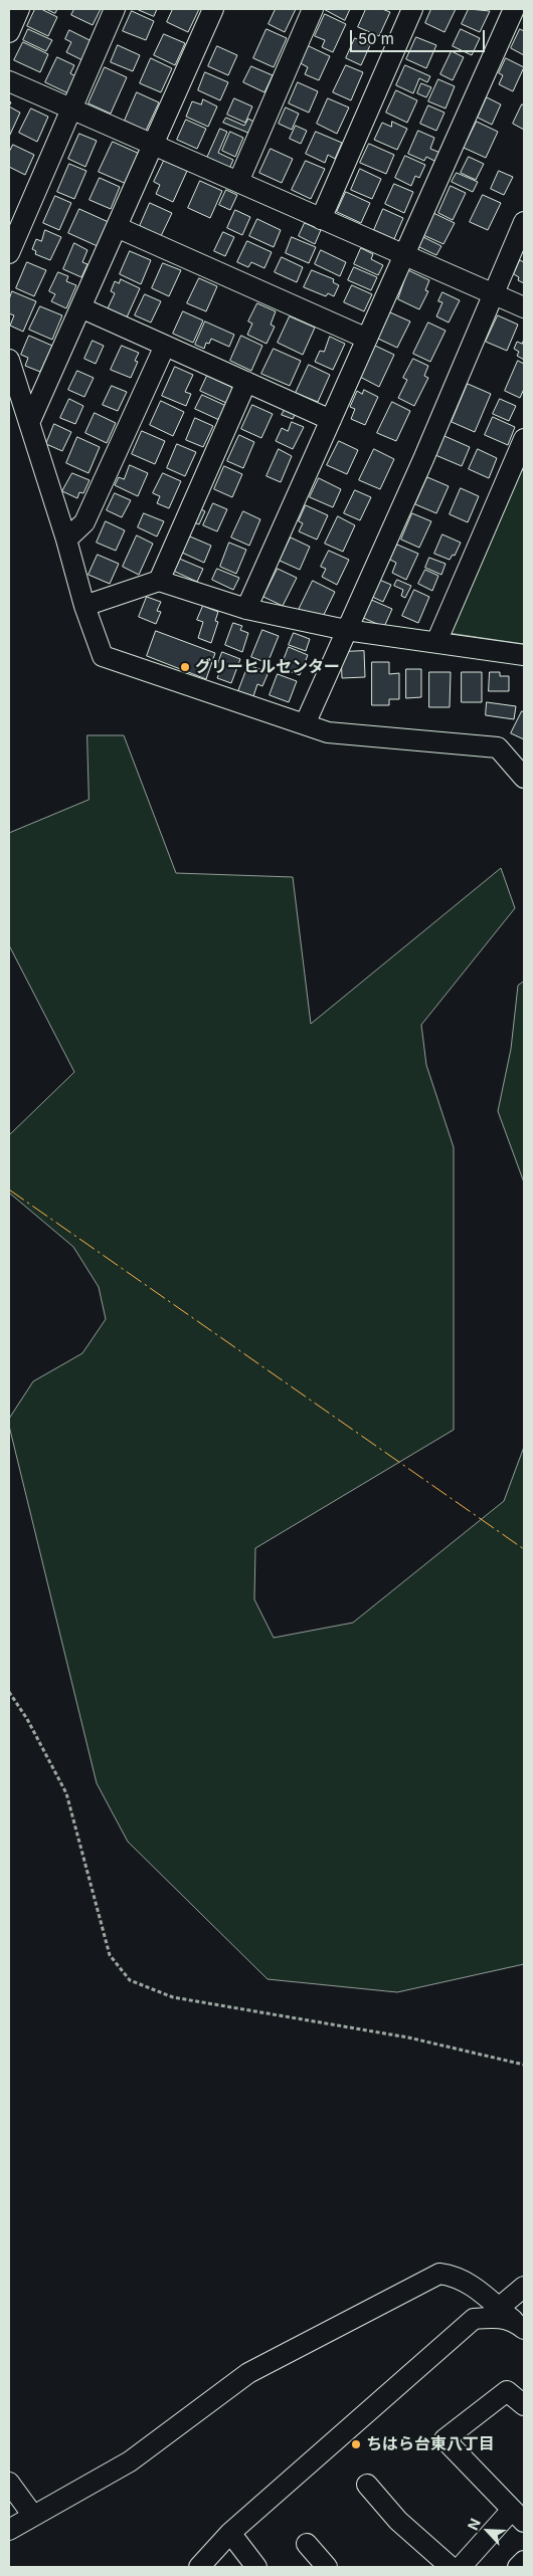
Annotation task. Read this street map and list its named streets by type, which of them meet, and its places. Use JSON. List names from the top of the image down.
{
  "places": ["グリーヒルセンター", "ちはら台東八丁目"],
  "scale_bar": "50 m",
  "north": "top left"
}
